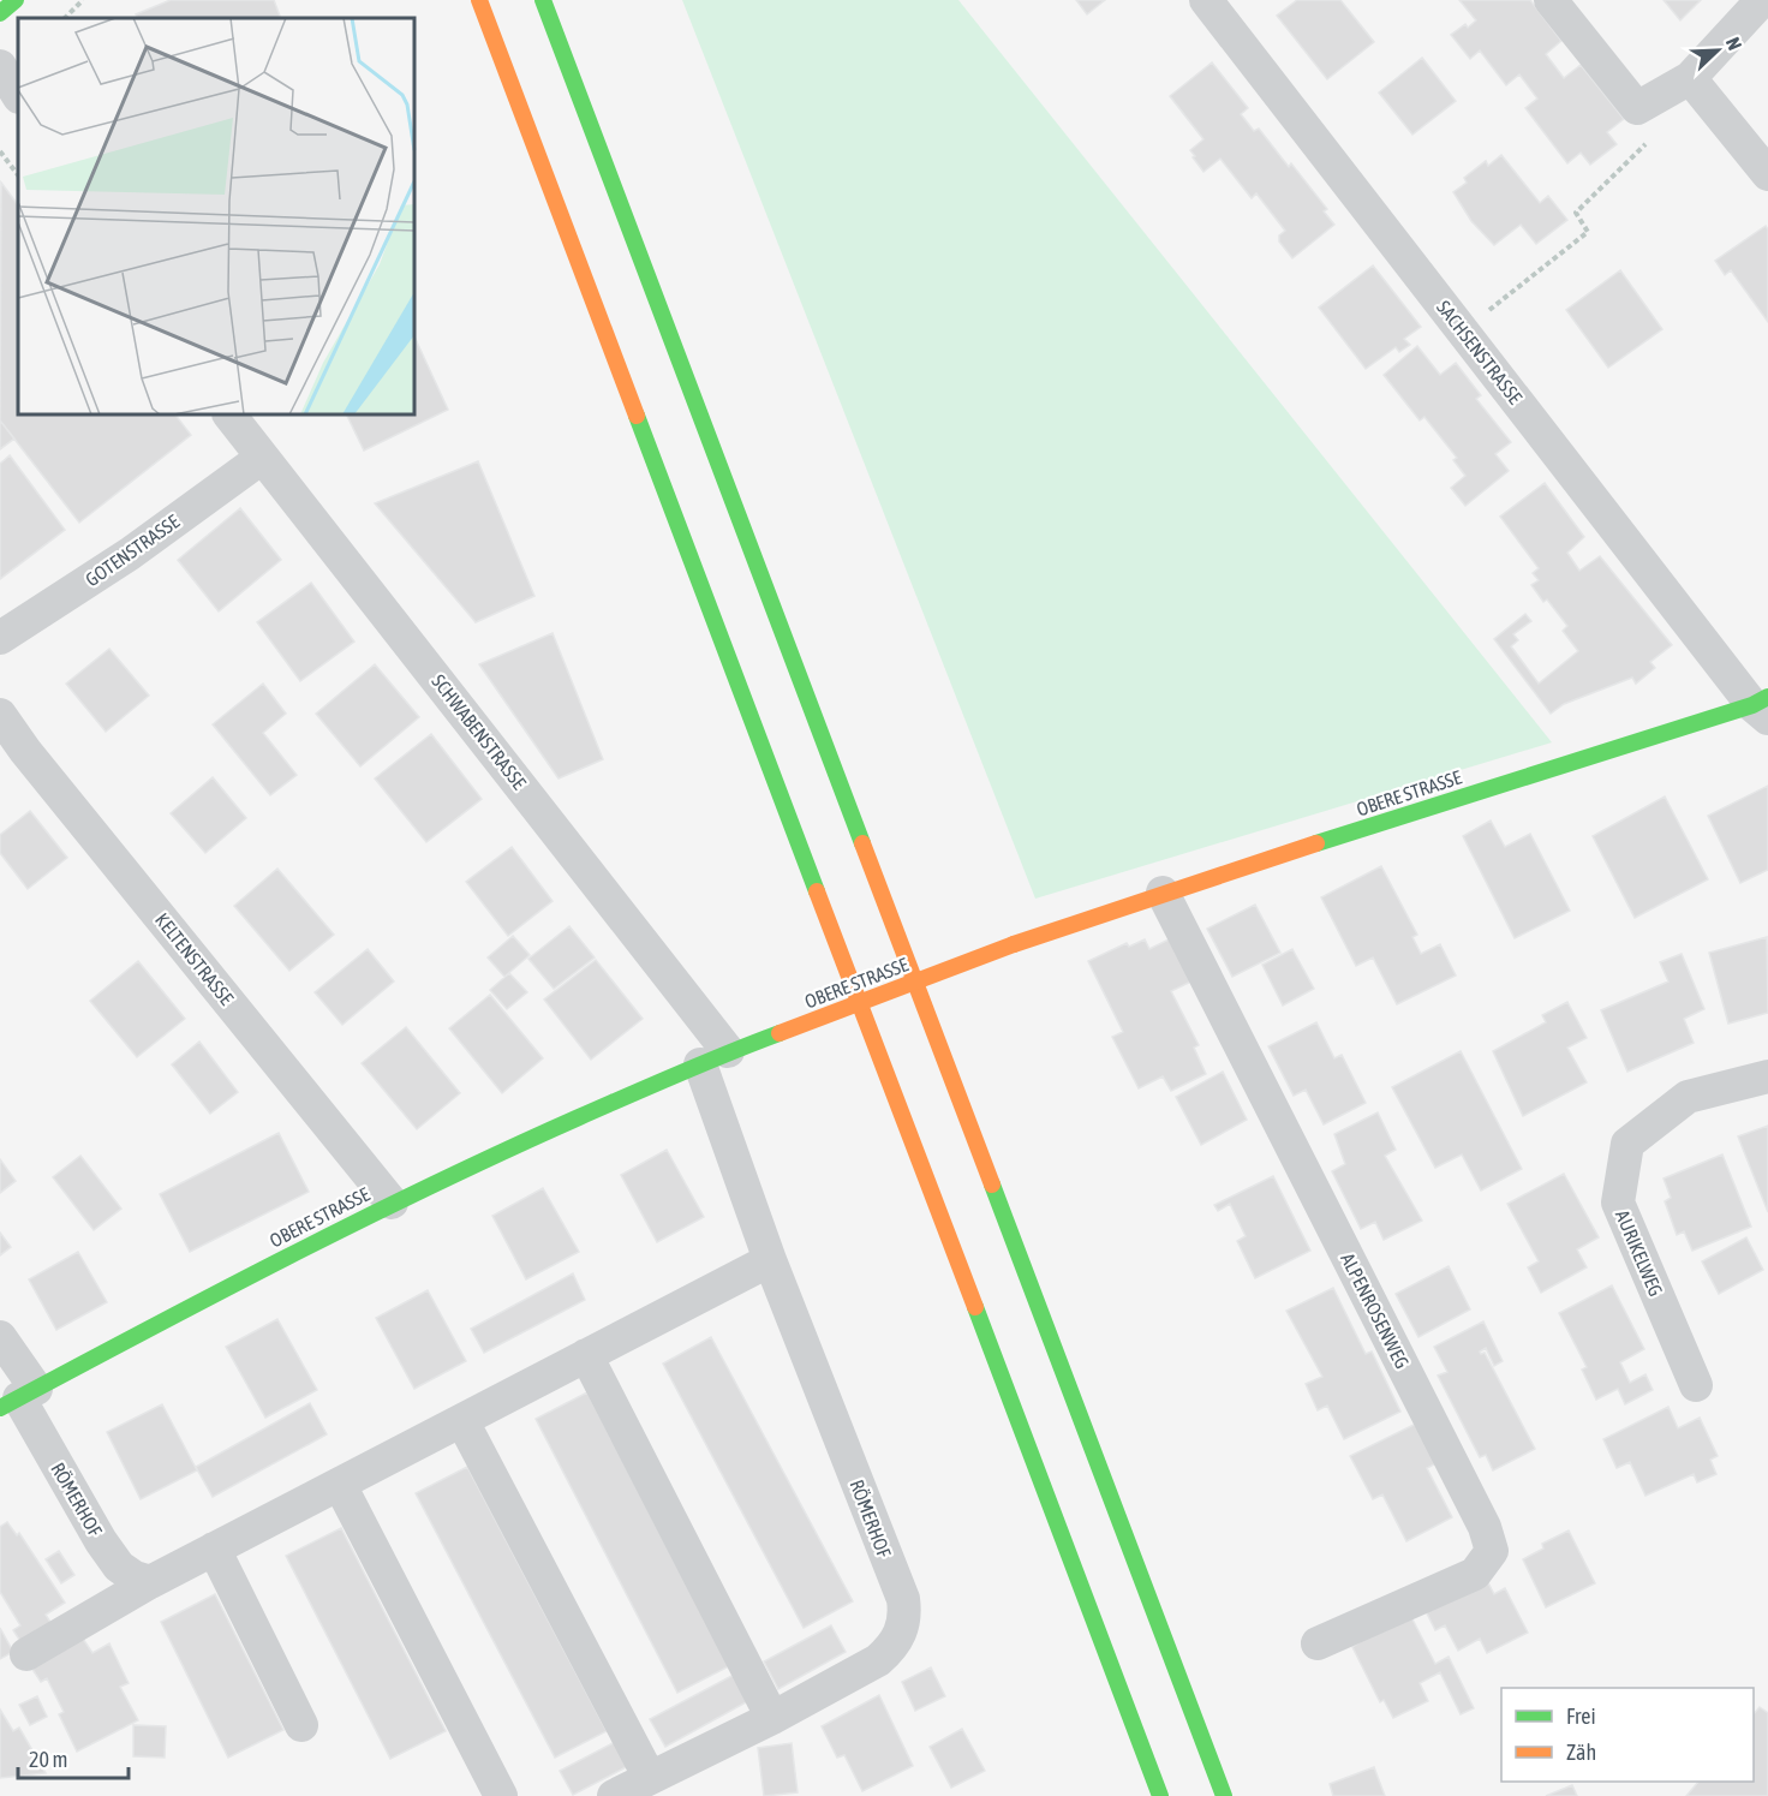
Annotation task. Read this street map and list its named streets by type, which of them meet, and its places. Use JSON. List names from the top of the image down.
{
  "streets": {
    "main road": ["OBERE STRASSE"],
    "street": [
      "SACHSENSTRASSE",
      "GOTENSTRASSE",
      "SCHWABENSTRASSE",
      "KELTENSTRASSE",
      "AURIKELWEG",
      "ALPENROSENWEG",
      "RÖMERHOF"
    ]
  },
  "crossings": [
    ["SACHSENSTRASSE", "OBERE STRASSE"],
    ["GOTENSTRASSE", "SCHWABENSTRASSE"],
    ["SCHWABENSTRASSE", "OBERE STRASSE"],
    ["SCHWABENSTRASSE", "RÖMERHOF"],
    ["OBERE STRASSE", "KELTENSTRASSE"],
    ["OBERE STRASSE", "ALPENROSENWEG"],
    ["OBERE STRASSE", "RÖMERHOF"]
  ],
  "legend": ["Frei", "Zäh"],
  "scale_bar": "20 m",
  "north": "top right"
}
